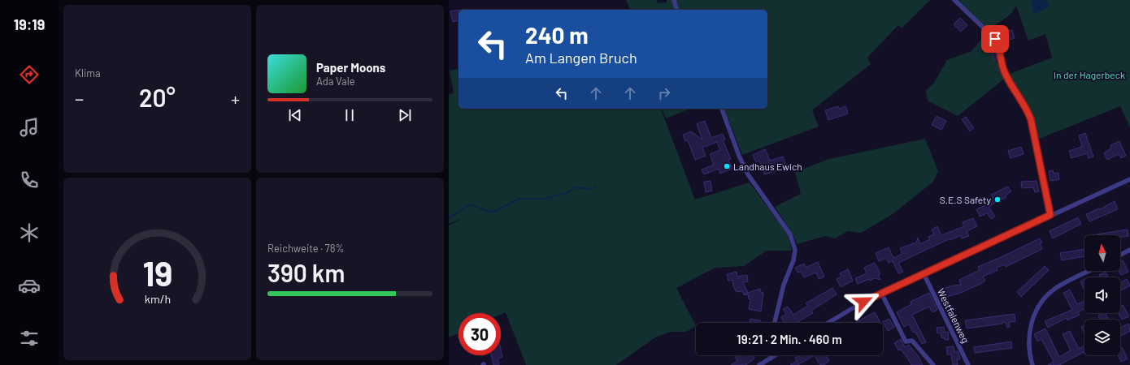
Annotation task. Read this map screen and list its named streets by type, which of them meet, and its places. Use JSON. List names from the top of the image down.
{
  "streets": {
    "street": ["Westfalenweg"]
  },
  "parks": ["In der Hagerbeck"],
  "places": ["Landhaus Ewich", "S.E.S Safety"],
  "north": "top",
  "page": {
    "tabs": "19:19",
    "tile": [
      "Klima",
      ["Reichweite · 78%", "390 km"]
    ],
    "turn": ["240 m", "Am Langen Bruch"],
    "song": ["Paper Moons", "Ada Vale"],
    "heat": ["−", "20°", "+"],
    "limit": "30",
    "trip": "19:21 · 2 Min. · 460 m",
    "gauge": ["19", "km/h"]
  }
}
